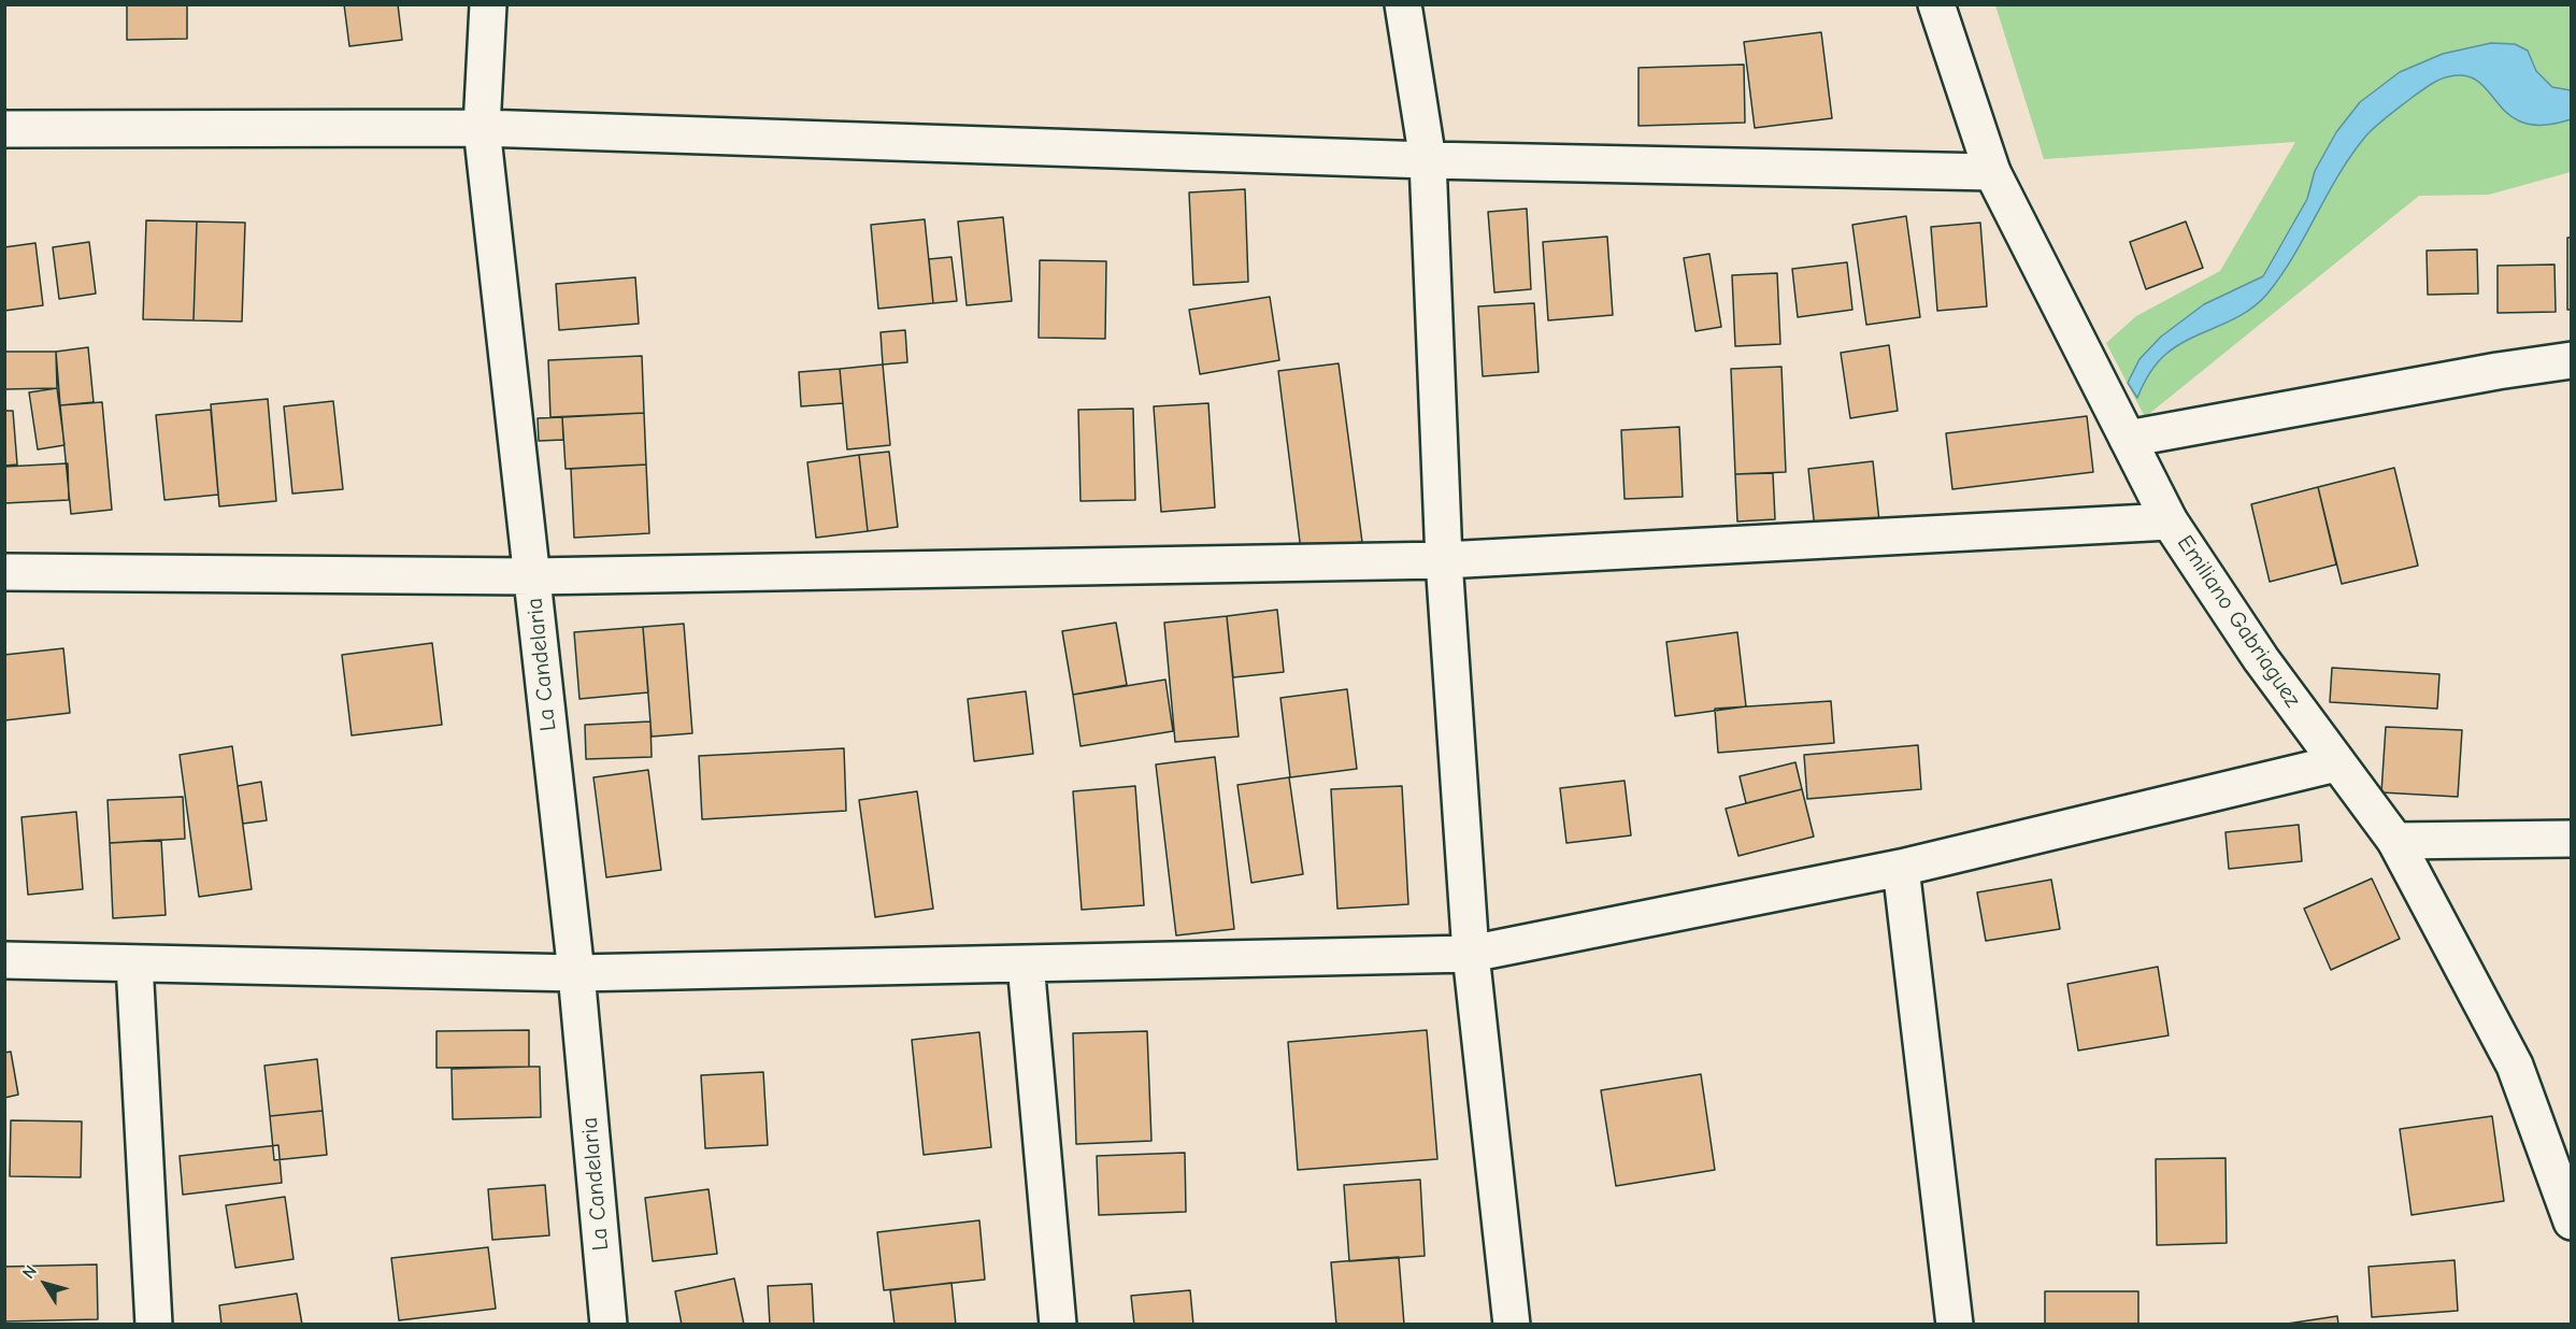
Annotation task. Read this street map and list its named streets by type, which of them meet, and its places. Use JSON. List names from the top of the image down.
{
  "streets": {
    "street": ["Emiliano Gabriaguez", "La Candelaria"]
  },
  "north": "top left"
}
